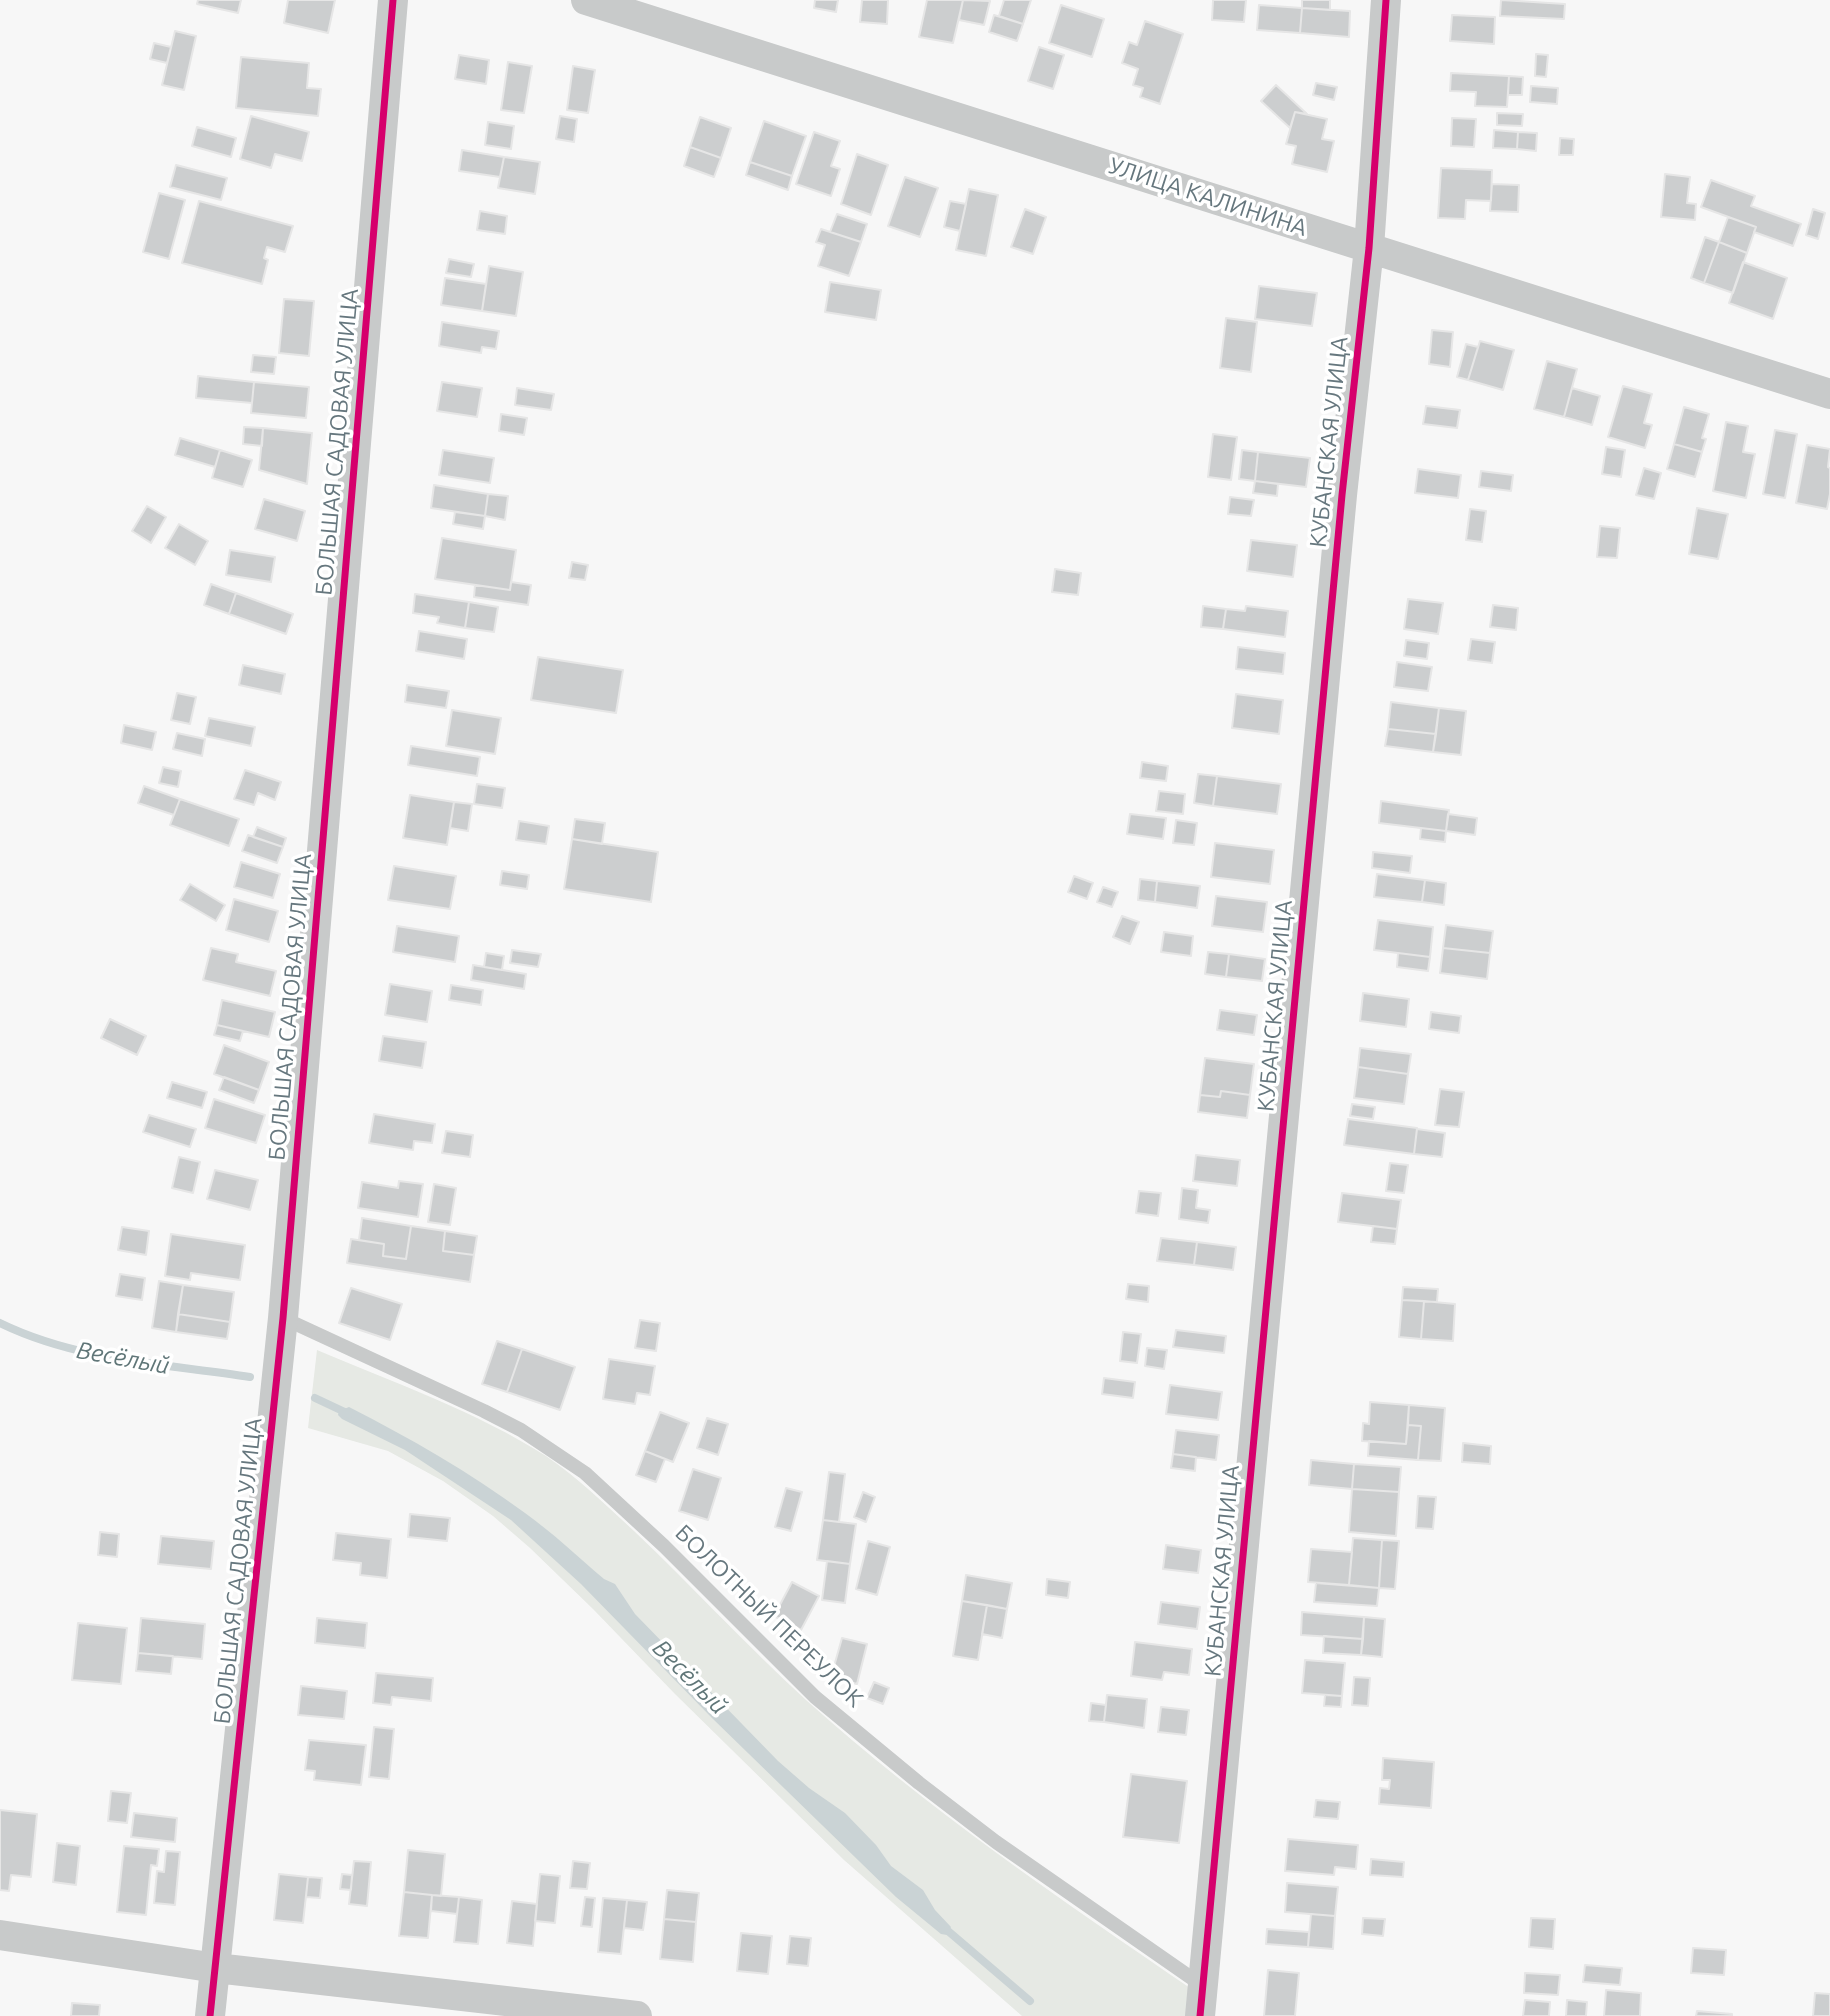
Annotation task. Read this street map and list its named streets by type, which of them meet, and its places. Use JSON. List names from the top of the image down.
{
  "streets": {
    "street": ["УЛИЦА КАЛИНИНА", "БОЛЬШАЯ САДОВАЯ УЛИЦА", "КУБАНСКАЯ УЛИЦА"],
    "lane": ["БОЛОТНЫЙ ПЕРЕУЛОК"]
  },
  "crossings": [
    ["УЛИЦА КАЛИНИНА", "КУБАНСКАЯ УЛИЦА"],
    ["БОЛЬШАЯ САДОВАЯ УЛИЦА", "БОЛОТНЫЙ ПЕРЕУЛОК"],
    ["КУБАНСКАЯ УЛИЦА", "БОЛОТНЫЙ ПЕРЕУЛОК"]
  ],
  "water": ["Весёлый"]
}
